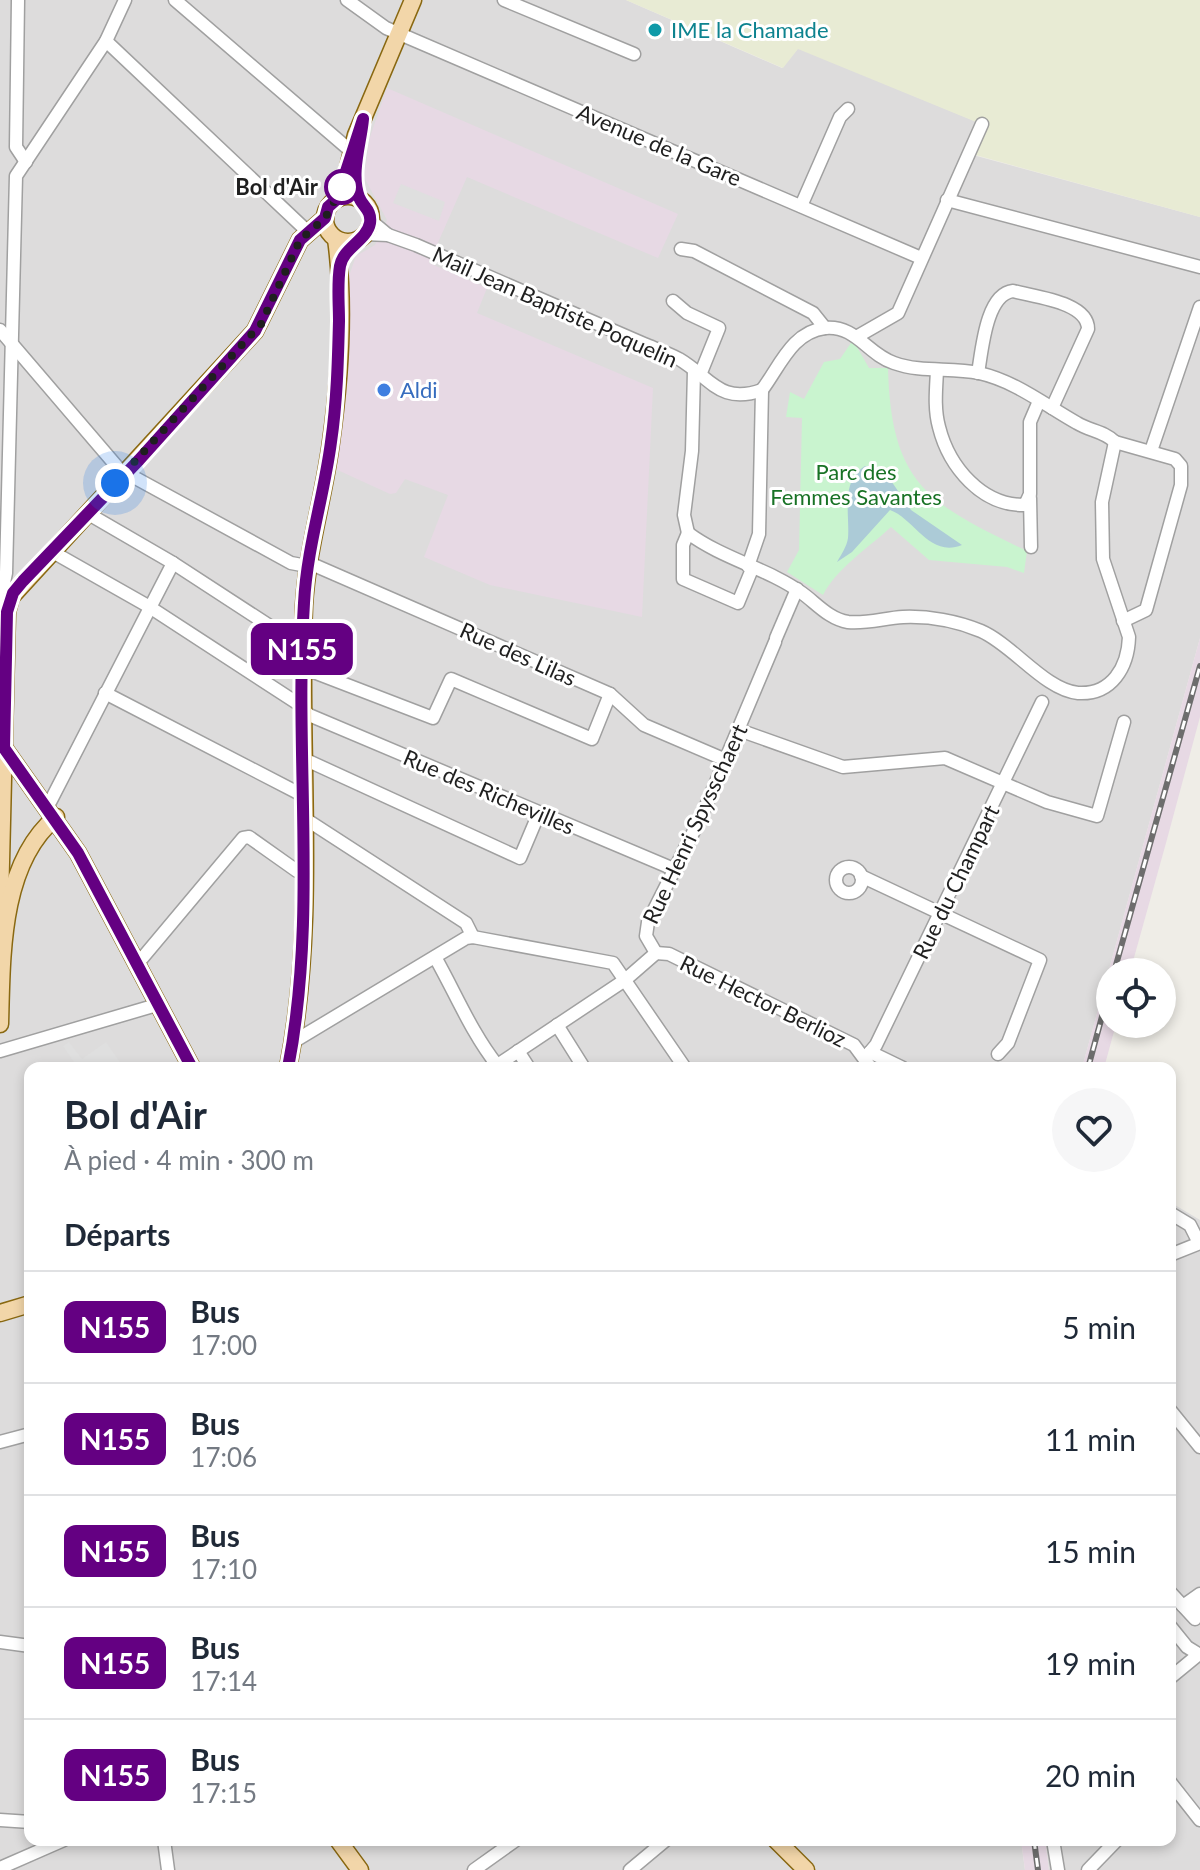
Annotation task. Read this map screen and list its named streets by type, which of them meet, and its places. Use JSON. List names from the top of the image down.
{
  "streets": {
    "street": [
      "Avenue de la Gare",
      "Mail Jean Baptiste Poquelin",
      "Rue des Lilas",
      "Rue des Richevilles",
      "Rue Henri Spysschaert",
      "Rue du Champart",
      "Rue Hector Berlioz"
    ]
  },
  "crossings": [
    ["Rue des Richevilles", "Rue Henri Spysschaert"],
    ["Rue Henri Spysschaert", "Rue Hector Berlioz"],
    ["Rue du Champart", "Rue Hector Berlioz"]
  ],
  "parks": ["Parc des Femmes Savantes"],
  "places": ["IME la Chamade", "Bol d'Air", "Aldi"],
  "lines": ["bus line N155"],
  "page": {
    "on_map": "N155",
    "heading": [
      ["Bol d'Air", "À pied · 4 min · 300 m"],
      "Départs"
    ],
    "list": [
      {
        "mark": "N155",
        "name": "Bus",
        "note": "17:00",
        "value": "5 min"
      },
      {
        "mark": "N155",
        "name": "Bus",
        "note": "17:06",
        "value": "11 min"
      },
      {
        "mark": "N155",
        "name": "Bus",
        "note": "17:10",
        "value": "15 min"
      },
      {
        "mark": "N155",
        "name": "Bus",
        "note": "17:14",
        "value": "19 min"
      },
      {
        "mark": "N155",
        "name": "Bus",
        "note": "17:15",
        "value": "20 min"
      }
    ]
  }
}
